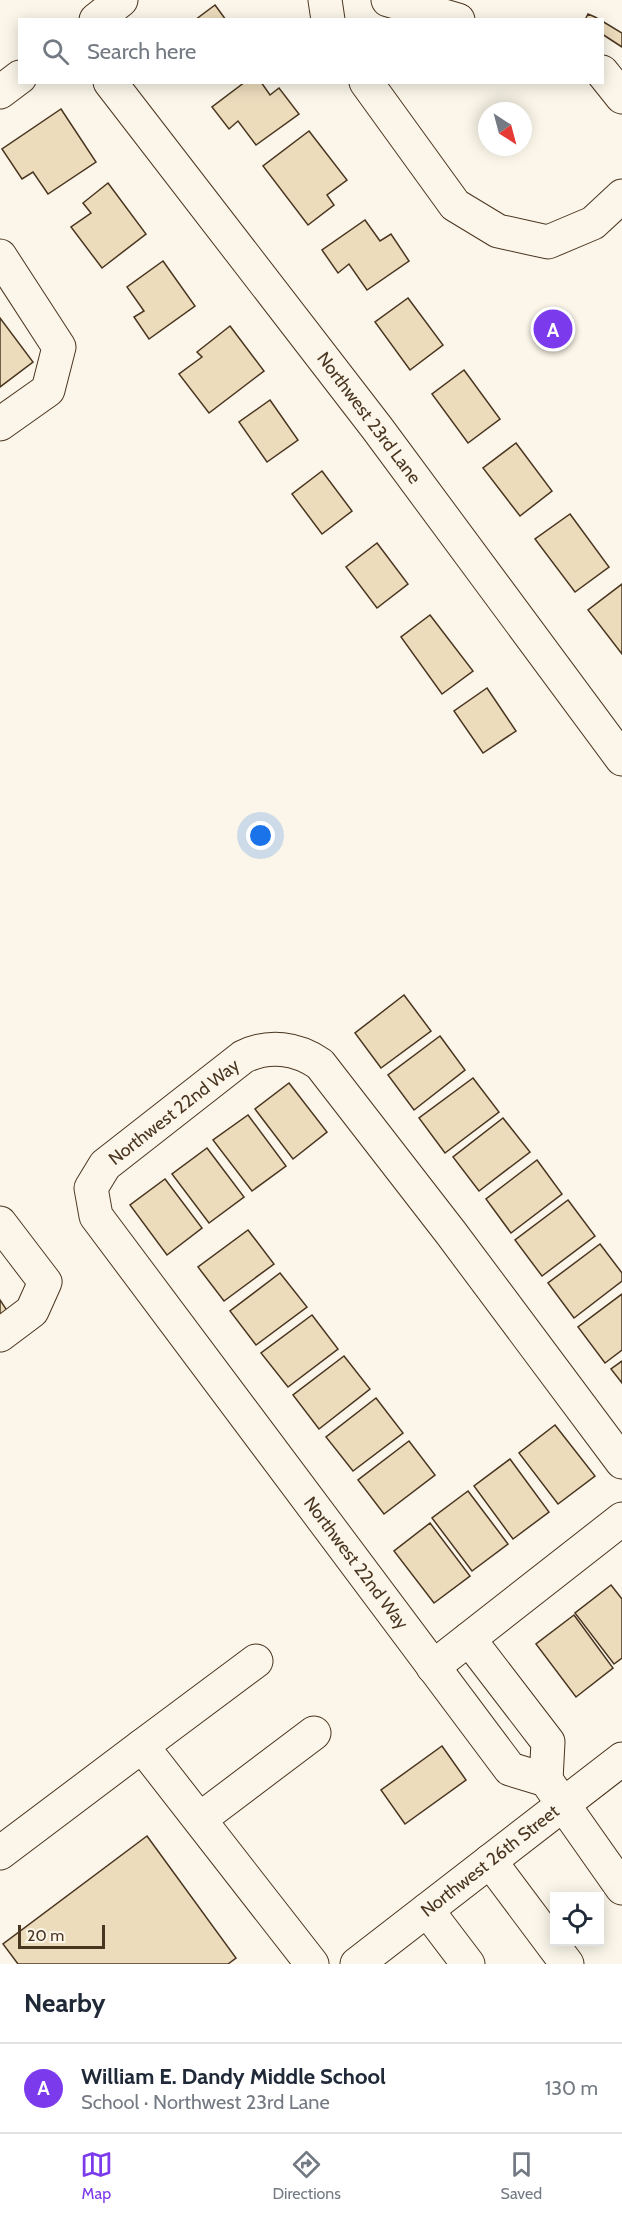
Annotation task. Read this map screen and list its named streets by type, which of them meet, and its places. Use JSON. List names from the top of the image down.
{
  "streets": {
    "street": ["Northwest 23rd Lane", "Northwest 22nd Way", "Northwest 26th Street"]
  },
  "crossings": [
    ["Northwest 22nd Way", "Northwest 26th Street"]
  ],
  "scale_bar": "20 m",
  "north": "bottom right",
  "page": {
    "search": "Search here",
    "pins": "A",
    "scale": "20 m",
    "heading": "Nearby",
    "list": [
      {
        "mark": "A",
        "name": "William E. Dandy Middle School",
        "note": "School · Northwest 23rd Lane",
        "value": "130 m"
      }
    ],
    "nav": ["Map", "Directions", "Saved"]
  }
}
